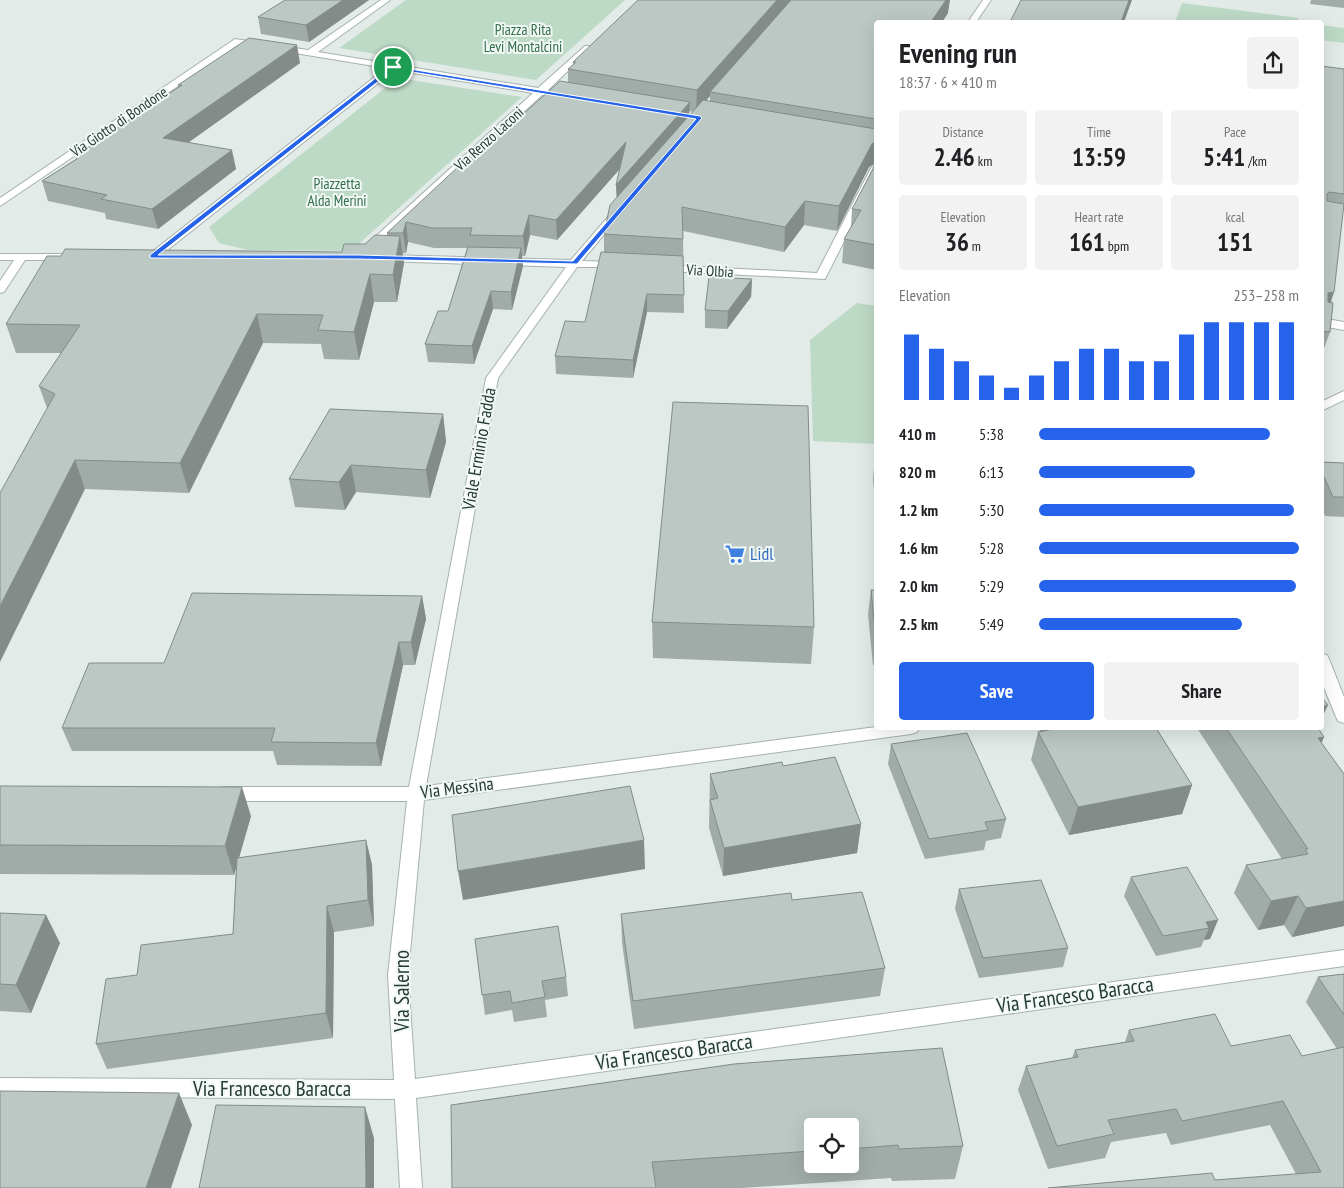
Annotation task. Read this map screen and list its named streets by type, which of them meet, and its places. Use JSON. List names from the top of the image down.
{
  "streets": {
    "street": [
      "Via Giotto di Bondone",
      "Via Renzo Laconi",
      "Via Olbia",
      "Viale Erminio Fadda",
      "Via Messina",
      "Via Salerno",
      "Via Francesco Baracca"
    ]
  },
  "crossings": [
    ["Via Renzo Laconi", "Viale Erminio Fadda"],
    ["Viale Erminio Fadda", "Via Messina"],
    ["Viale Erminio Fadda", "Via Salerno"],
    ["Via Messina", "Via Salerno"],
    ["Via Salerno", "Via Francesco Baracca"]
  ],
  "parks": ["Piazza Rita Levi Montalcini", "Piazzetta Alda Merini"],
  "places": {
    "supermarket": ["Lidl"]
  },
  "page": {
    "heading": ["Evening run", "18:37 · 6 × 410 m"],
    "stats": [
      ["Distance", "2.46 km"],
      ["Time", "13:59"],
      ["Pace", "5:41 /km"],
      ["Elevation", "36 m"],
      ["Heart rate", "161 bpm"],
      ["kcal", "151"]
    ],
    "chart": ["Elevation", "253–258 m"],
    "list": [
      {
        "name": "410 m",
        "note": "5:38"
      },
      {
        "name": "820 m",
        "note": "6:13"
      },
      {
        "name": "1.2 km",
        "note": "5:30"
      },
      {
        "name": "1.6 km",
        "note": "5:28"
      },
      {
        "name": "2.0 km",
        "note": "5:29"
      },
      {
        "name": "2.5 km",
        "note": "5:49"
      }
    ],
    "buttons": ["Save", "Share"]
  }
}
